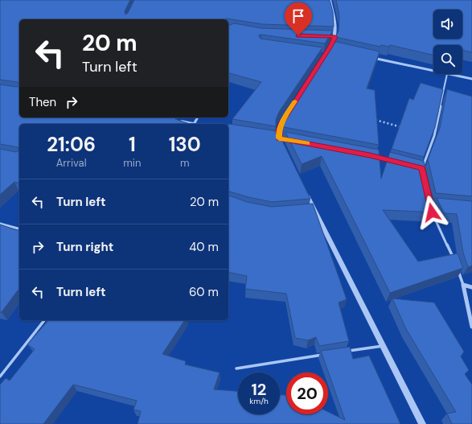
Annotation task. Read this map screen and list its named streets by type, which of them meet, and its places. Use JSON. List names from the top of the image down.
{
  "page": {
    "turn": ["20 m", "Turn left"],
    "then": "Then",
    "eta": [
      "21:06",
      "Arrival",
      "1",
      "min",
      "130",
      "m"
    ],
    "list": [
      {
        "name": "Turn left",
        "value": "20 m"
      },
      {
        "name": "Turn right",
        "value": "40 m"
      },
      {
        "name": "Turn left",
        "value": "60 m"
      }
    ],
    "speed": "12 km/h",
    "limit": "20"
  }
}
